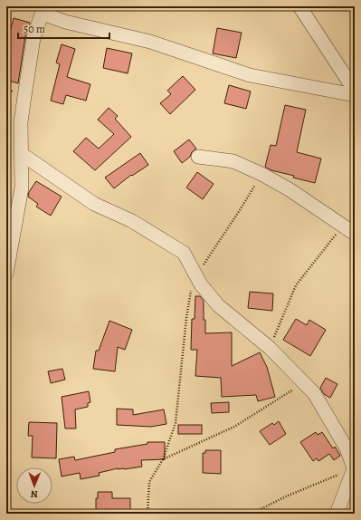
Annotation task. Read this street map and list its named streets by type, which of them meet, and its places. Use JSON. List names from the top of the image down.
{
  "scale_bar": "50 m",
  "north": "bottom"
}
